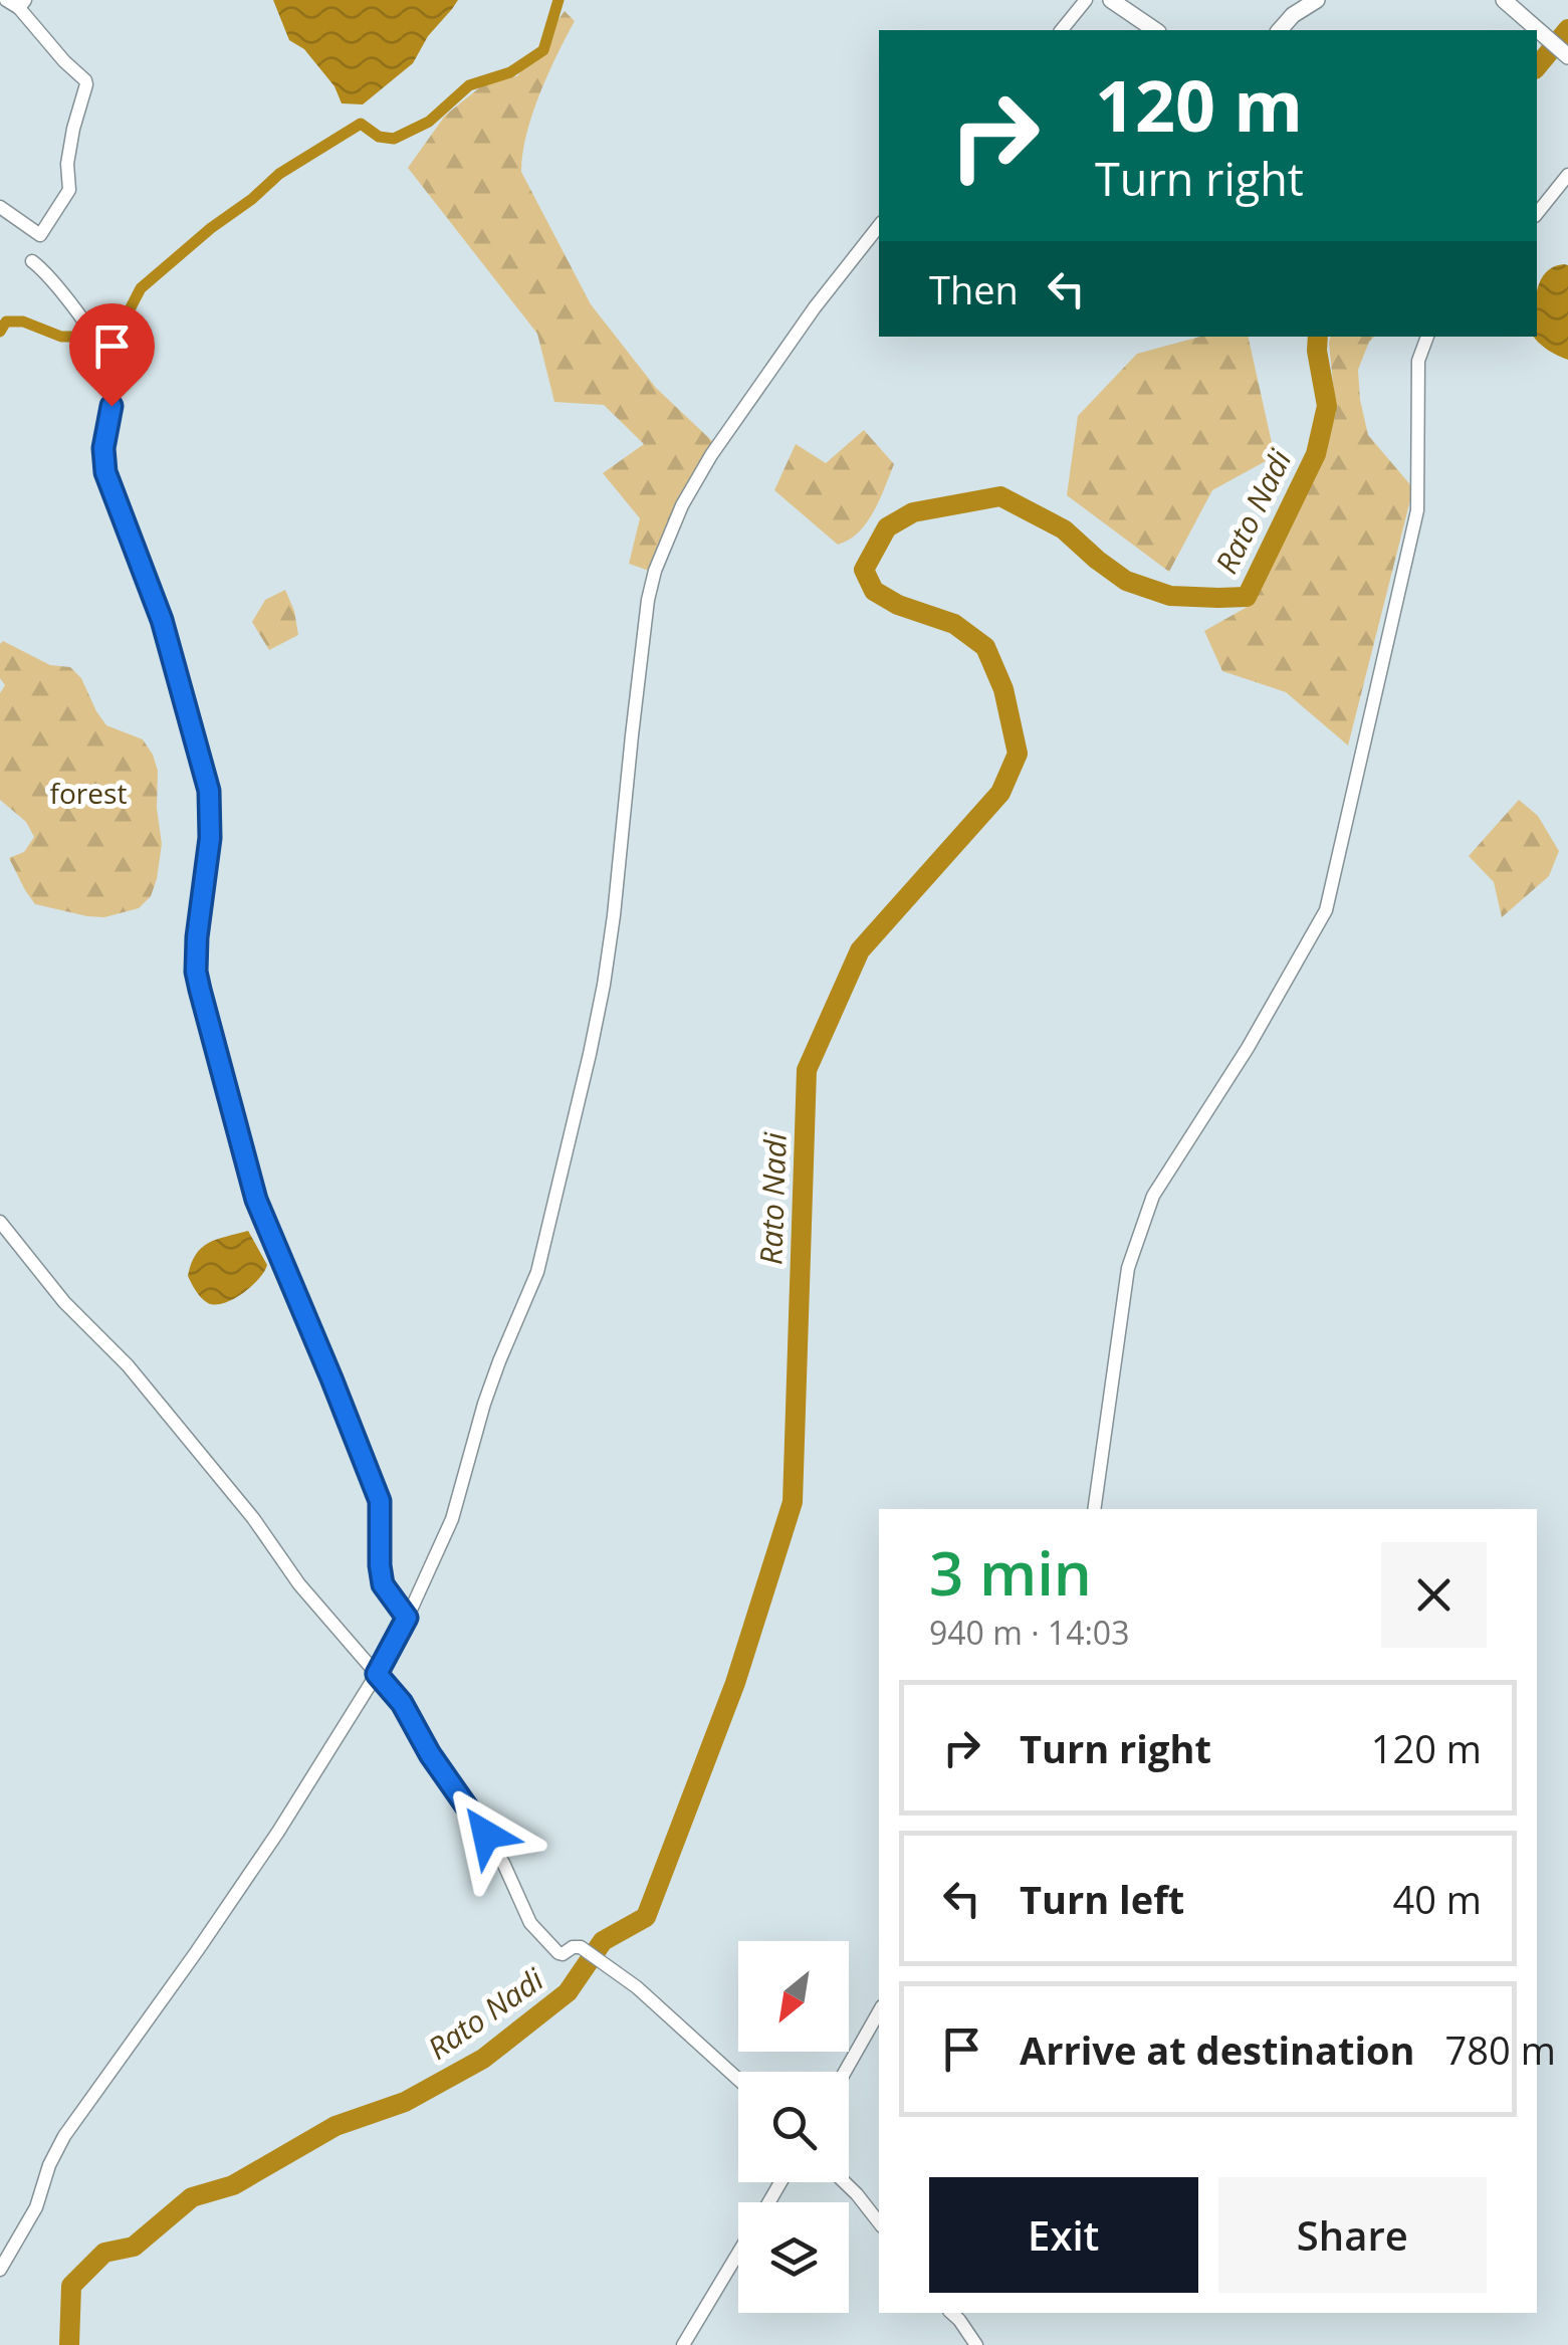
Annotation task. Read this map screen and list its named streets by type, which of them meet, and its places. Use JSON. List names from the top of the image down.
{
  "water": ["Rato Nadi"],
  "parks": ["forest"],
  "north": "bottom left",
  "page": {
    "turn": ["120 m", "Turn right"],
    "then": "Then",
    "heading": ["3 min", "940 m · 14:03"],
    "list": [
      {
        "name": "Turn right",
        "value": "120 m"
      },
      {
        "name": "Turn left",
        "value": "40 m"
      },
      {
        "name": "Arrive at destination",
        "value": "780 m"
      }
    ],
    "buttons": ["Exit", "Share"]
  }
}
